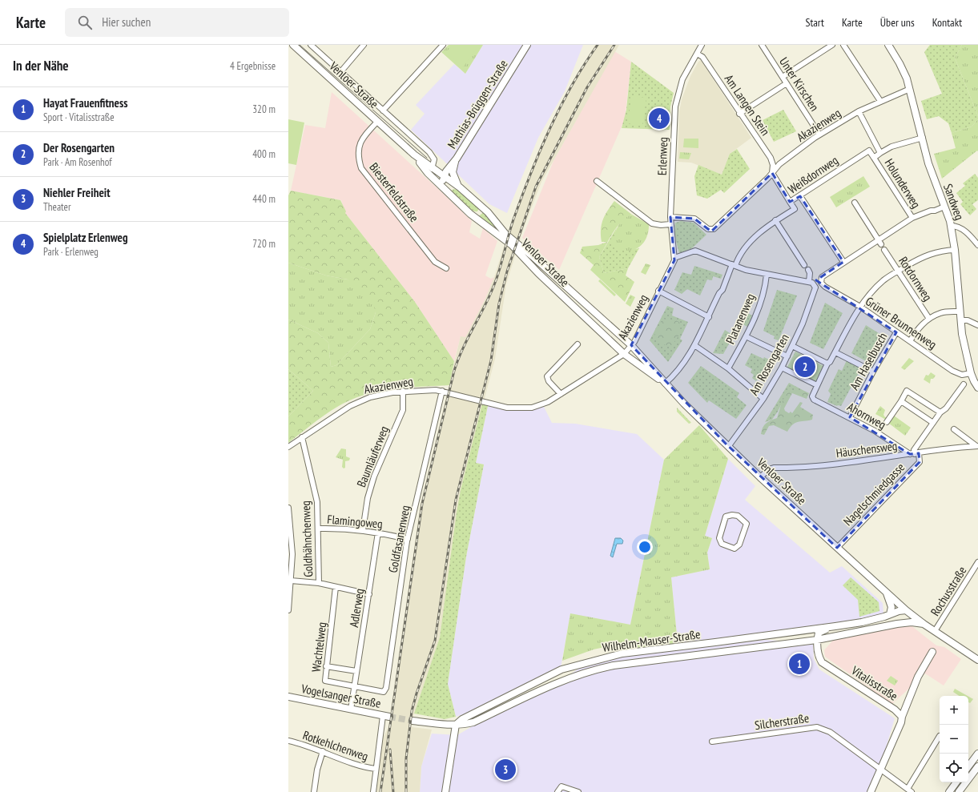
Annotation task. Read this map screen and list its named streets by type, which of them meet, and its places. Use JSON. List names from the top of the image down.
{
  "streets": {
    "street": [
      "Unter Kirschen",
      "Venloer Straße",
      "Mathias-Brüggen-Straße",
      "Am Langen Stein",
      "Akazienweg",
      "Erlenweg",
      "Weißdornweg",
      "Holunderweg",
      "Biesterfeldstraße",
      "Sandweg",
      "Rotdornweg",
      "Platanenweg",
      "Grüner Brunnenweg",
      "Am Haselbusch",
      "Am Rosengarten",
      "Ahornweg",
      "Häuschensweg",
      "Baumläuferweg",
      "Nagelschmiedgasse",
      "Flamingoweg",
      "Goldhähnchenweg",
      "Goldfasanenweg",
      "Rochusstraße",
      "Adlerweg",
      "Wilhelm-Mauser-Straße",
      "Wachtelweg",
      "Vitalisstraße",
      "Vogelsanger Straße",
      "Silcherstraße",
      "Rotkehlchenweg"
    ]
  },
  "crossings": [
    ["Unter Kirschen", "Akazienweg"],
    ["Venloer Straße", "Mathias-Brüggen-Straße"],
    ["Venloer Straße", "Akazienweg"],
    ["Venloer Straße", "Weißdornweg"],
    ["Venloer Straße", "Biesterfeldstraße"],
    ["Venloer Straße", "Am Rosengarten"],
    ["Venloer Straße", "Häuschensweg"],
    ["Venloer Straße", "Nagelschmiedgasse"],
    ["Venloer Straße", "Rochusstraße"],
    ["Venloer Straße", "Wilhelm-Mauser-Straße"],
    ["Am Langen Stein", "Akazienweg"],
    ["Am Langen Stein", "Erlenweg"],
    ["Akazienweg", "Erlenweg"],
    ["Akazienweg", "Holunderweg"],
    ["Akazienweg", "Sandweg"],
    ["Akazienweg", "Baumläuferweg"],
    ["Akazienweg", "Goldhähnchenweg"],
    ["Akazienweg", "Goldfasanenweg"],
    ["Weißdornweg", "Holunderweg"],
    ["Sandweg", "Grüner Brunnenweg"],
    ["Grüner Brunnenweg", "Am Haselbusch"],
    ["Am Haselbusch", "Ahornweg"],
    ["Ahornweg", "Häuschensweg"],
    ["Ahornweg", "Nagelschmiedgasse"],
    ["Häuschensweg", "Nagelschmiedgasse"],
    ["Baumläuferweg", "Flamingoweg"],
    ["Flamingoweg", "Goldhähnchenweg"],
    ["Flamingoweg", "Goldfasanenweg"],
    ["Flamingoweg", "Adlerweg"],
    ["Goldfasanenweg", "Adlerweg"],
    ["Goldfasanenweg", "Wachtelweg"],
    ["Adlerweg", "Wachtelweg"],
    ["Adlerweg", "Vogelsanger Straße"],
    ["Wilhelm-Mauser-Straße", "Vitalisstraße"],
    ["Vitalisstraße", "Silcherstraße"]
  ],
  "page": {
    "header": "Karte",
    "search": "Hier suchen",
    "nav": [
      "Start",
      "Karte",
      "Über uns",
      "Kontakt"
    ],
    "heading": ["In der Nähe", "4 Ergebnisse"],
    "list": [
      {
        "mark": "1",
        "name": "Hayat Frauenfitness",
        "note": "Sport · Vitalisstraße",
        "value": "320 m"
      },
      {
        "mark": "2",
        "name": "Der Rosengarten",
        "note": "Park · Am Rosenhof",
        "value": "400 m"
      },
      {
        "mark": "3",
        "name": "Niehler Freiheit",
        "note": "Theater",
        "value": "440 m"
      },
      {
        "mark": "4",
        "name": "Spielplatz Erlenweg",
        "note": "Park · Erlenweg",
        "value": "720 m"
      }
    ],
    "pins": [
      "4",
      "2",
      "1",
      "3"
    ],
    "map_buttons": ["+", "−"]
  }
}
